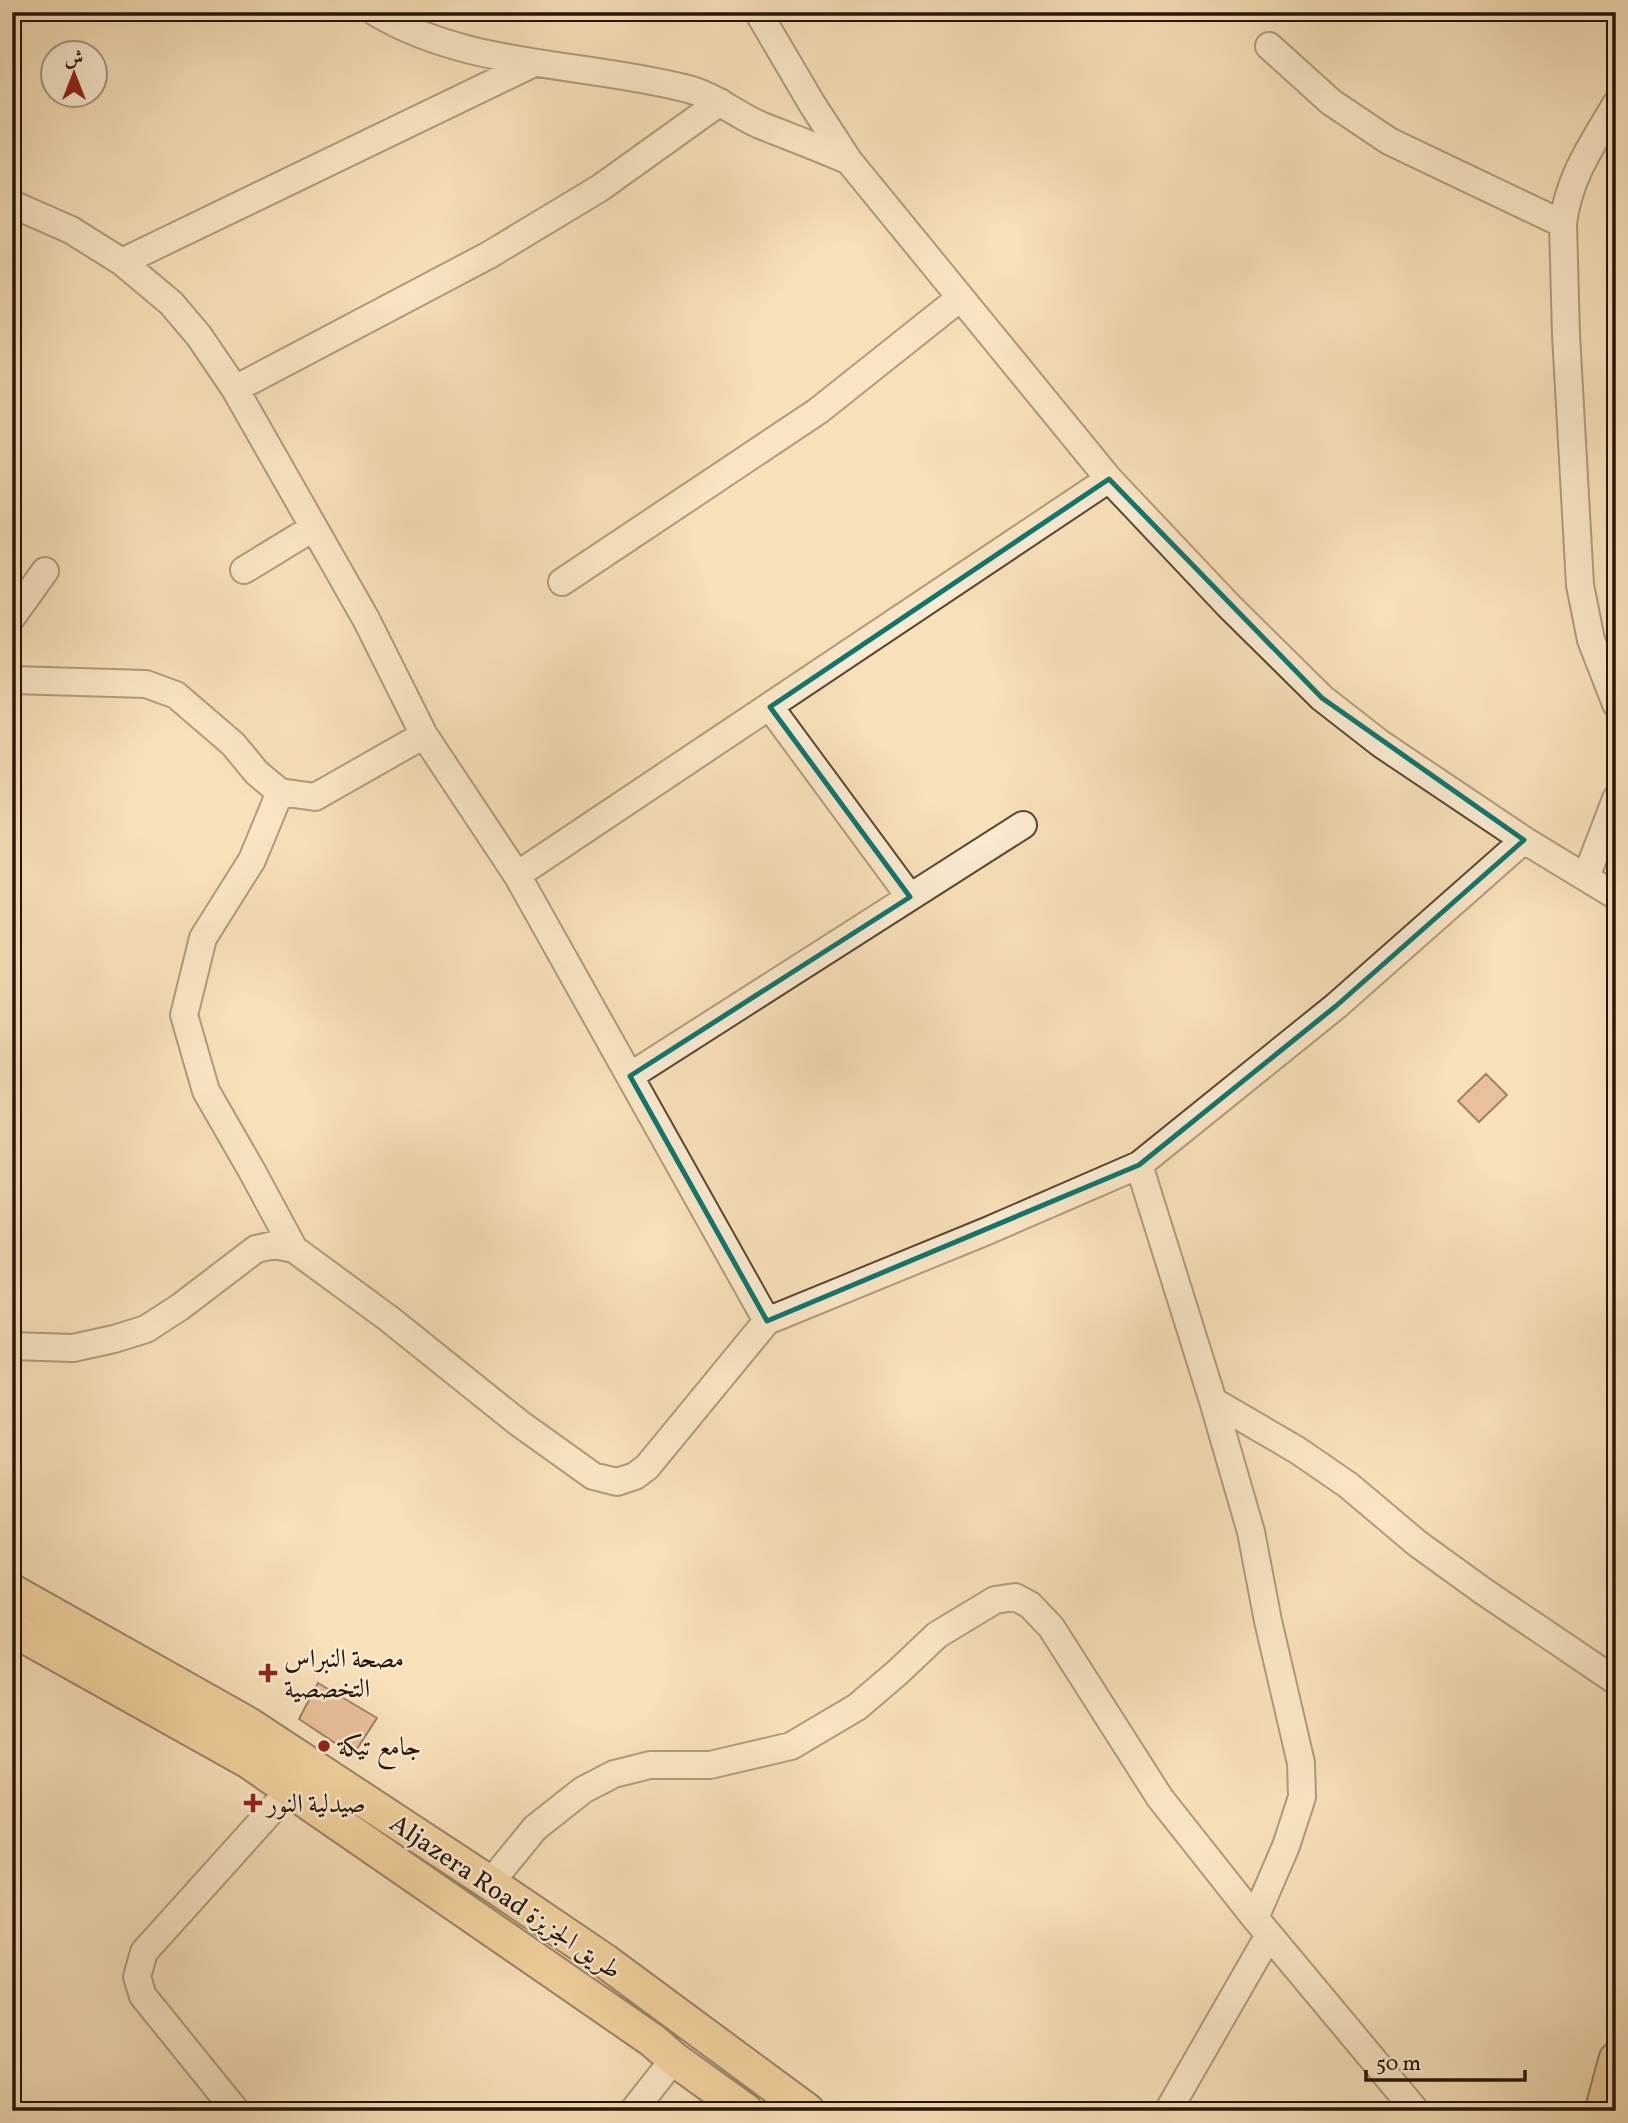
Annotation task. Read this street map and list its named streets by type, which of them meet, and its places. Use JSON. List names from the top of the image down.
{
  "streets": {
    "main road": ["Aljazera Road طريق الجزيزة"]
  },
  "places": {
    "health": ["مصحة النبراس التخصصية", "صيدلية النور"],
    "other": ["جامع تيكة"]
  },
  "scale_bar": "50 m",
  "north": "top"
}
